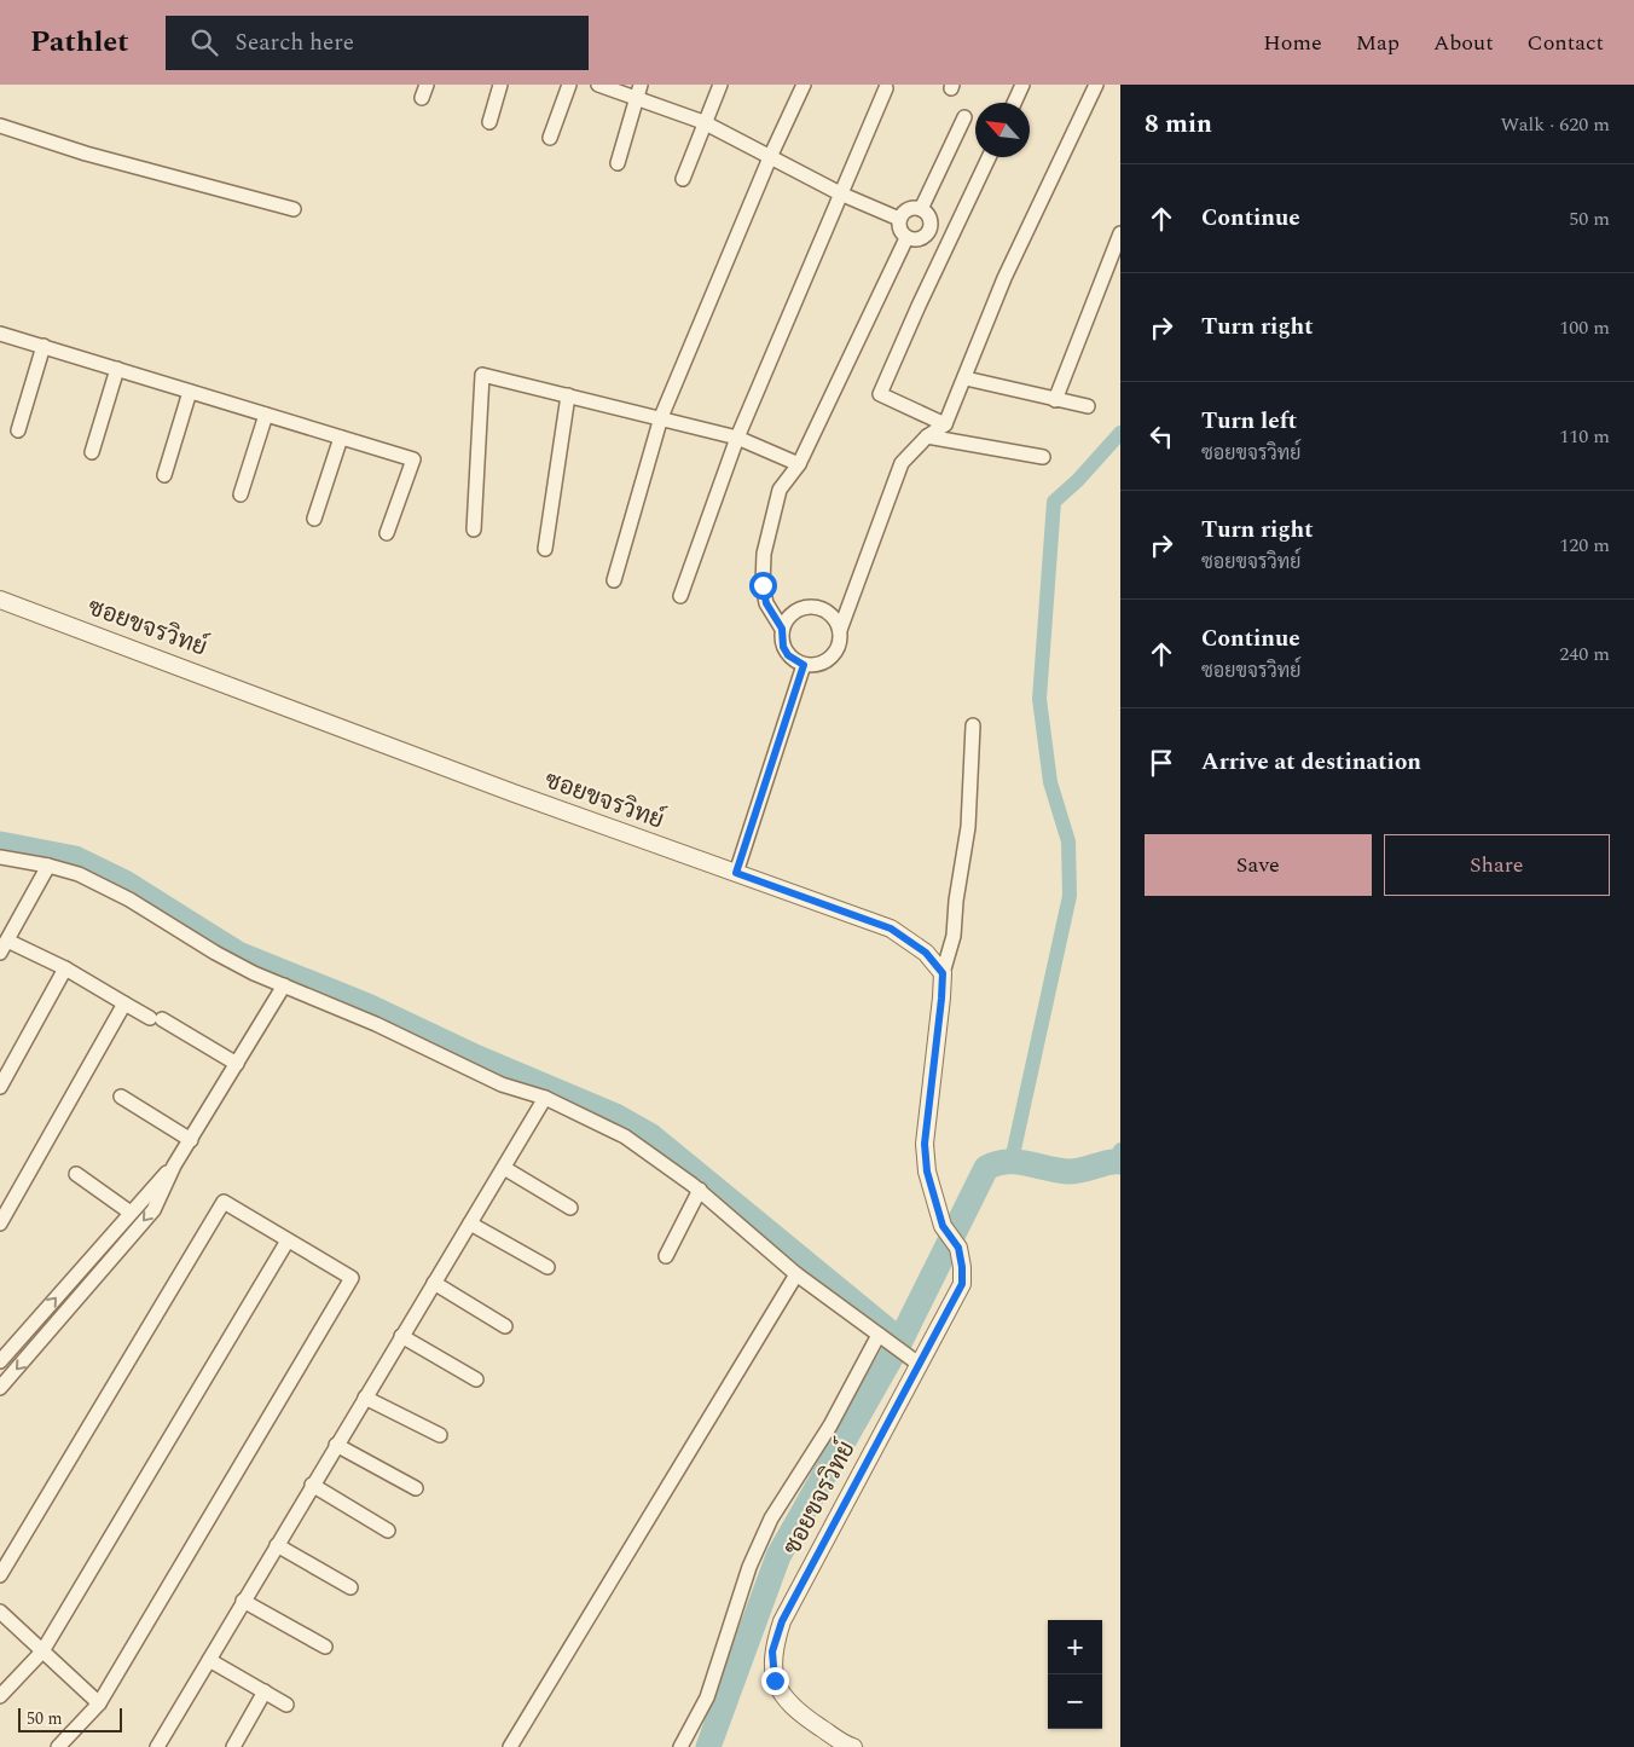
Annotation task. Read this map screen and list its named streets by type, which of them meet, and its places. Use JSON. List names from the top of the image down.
{
  "streets": {
    "street": ["ซอยขจรวิทย์"]
  },
  "scale_bar": "50 m",
  "north": "top left",
  "page": {
    "header": "Pathlet",
    "search": "Search here",
    "nav": [
      "Home",
      "Map",
      "About",
      "Contact"
    ],
    "heading": ["8 min", "Walk · 620 m"],
    "list": [
      ["Continue", "50 m"],
      ["Turn right", "100 m"],
      ["Turn left", "ซอยขจรวิทย์", "110 m"],
      ["Turn right", "ซอยขจรวิทย์", "120 m"],
      ["Continue", "ซอยขจรวิทย์", "240 m"],
      "Arrive at destination"
    ],
    "buttons": ["Save", "Share"],
    "map_buttons": ["+", "−"],
    "scale": "50 m"
  }
}
